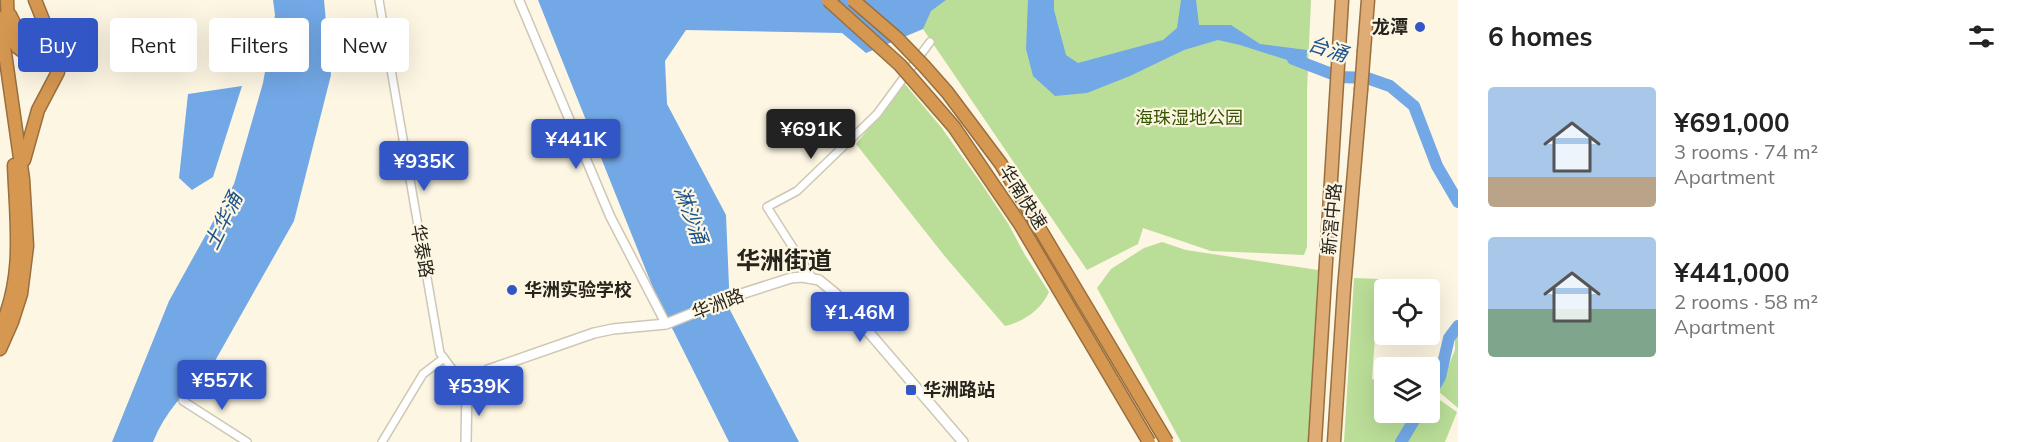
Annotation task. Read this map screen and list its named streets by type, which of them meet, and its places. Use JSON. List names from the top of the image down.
{
  "streets": {
    "highway": ["华南快速", "新滘中路"],
    "main road": ["华洲路"],
    "street": ["华泰路"]
  },
  "crossings": [
    ["华泰路", "华洲路"]
  ],
  "districts": ["华洲街道"],
  "water": ["台涌", "淋沙涌", "土华涌"],
  "parks": ["海珠湿地公园"],
  "places": {
    "other": ["龙潭", "华洲实验学校"],
    "transit": ["华洲路站"]
  },
  "page": {
    "heading": "6 homes",
    "chip": [
      "Buy",
      "Rent",
      "Filters",
      "New"
    ],
    "list": [
      {
        "name": "¥691,000",
        "note": "3 rooms · 74 m² · Apartment"
      },
      {
        "name": "¥441,000",
        "note": "2 rooms · 58 m² · Apartment"
      }
    ],
    "price": [
      "¥691K",
      "¥441K",
      "¥935K",
      "¥1.46M",
      "¥557K",
      "¥539K"
    ]
  }
}
